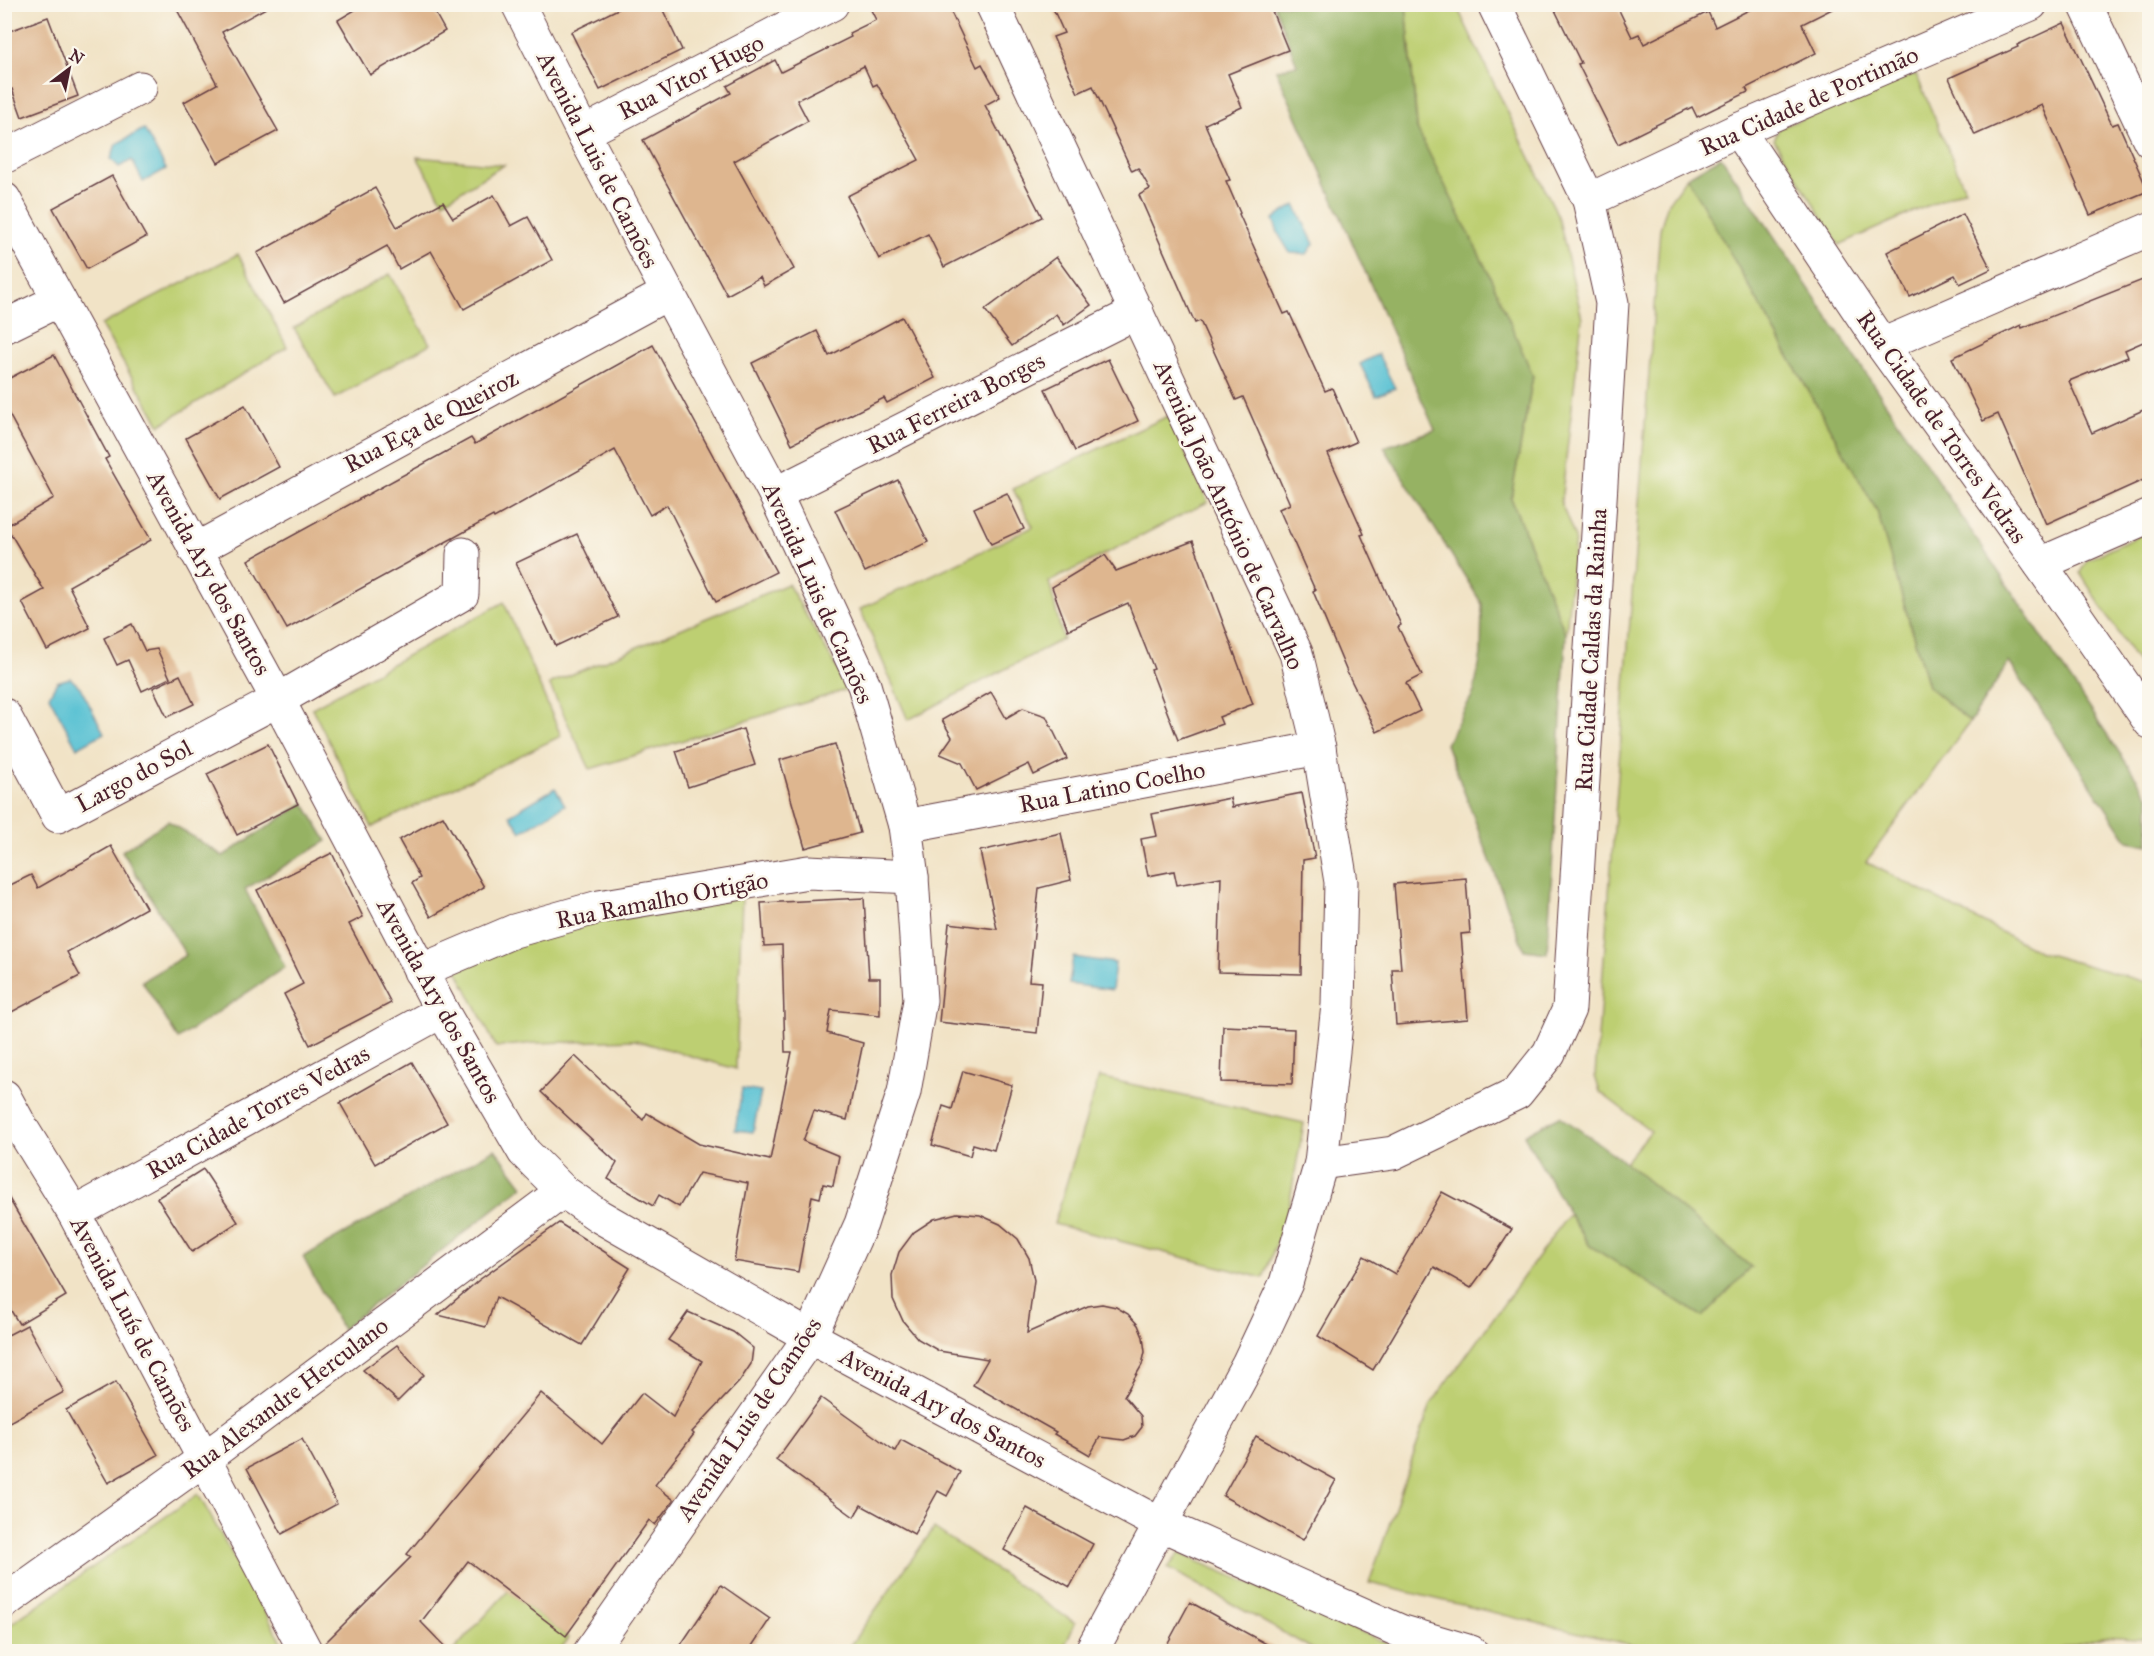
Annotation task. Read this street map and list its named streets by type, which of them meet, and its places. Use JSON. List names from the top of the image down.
{
  "streets": {
    "street": [
      "Rua Vitor Hugo",
      "Rua Cidade de Portimão",
      "Avenida Luis de Camões",
      "Rua Ferreira Borges",
      "Rua Eça de Queiroz",
      "Rua Cidade de Torres Vedras",
      "Avenida João António de Carvalho",
      "Avenida Ary dos Santos",
      "Rua Cidade Caldas da Rainha",
      "Largo do Sol",
      "Rua Latino Coelho",
      "Rua Ramalho Ortigão",
      "Rua Cidade Torres Vedras",
      "Avenida Luís de Camões",
      "Rua Alexandre Herculano"
    ]
  },
  "crossings": [
    ["Rua Vitor Hugo", "Avenida Luis de Camões"],
    ["Rua Cidade de Portimão", "Rua Cidade de Torres Vedras"],
    ["Rua Cidade de Portimão", "Rua Cidade Caldas da Rainha"],
    ["Avenida Luis de Camões", "Rua Ferreira Borges"],
    ["Avenida Luis de Camões", "Rua Eça de Queiroz"],
    ["Avenida Luis de Camões", "Avenida Ary dos Santos"],
    ["Avenida Luis de Camões", "Rua Latino Coelho"],
    ["Avenida Luis de Camões", "Rua Ramalho Ortigão"],
    ["Rua Ferreira Borges", "Avenida João António de Carvalho"],
    ["Rua Eça de Queiroz", "Avenida Ary dos Santos"],
    ["Avenida João António de Carvalho", "Avenida Ary dos Santos"],
    ["Avenida João António de Carvalho", "Rua Cidade Caldas da Rainha"],
    ["Avenida João António de Carvalho", "Rua Latino Coelho"],
    ["Avenida Ary dos Santos", "Largo do Sol"],
    ["Avenida Ary dos Santos", "Rua Ramalho Ortigão"],
    ["Avenida Ary dos Santos", "Rua Cidade Torres Vedras"],
    ["Avenida Ary dos Santos", "Rua Alexandre Herculano"],
    ["Rua Cidade Torres Vedras", "Avenida Luís de Camões"],
    ["Avenida Luís de Camões", "Rua Alexandre Herculano"]
  ],
  "north": "top right"
}
